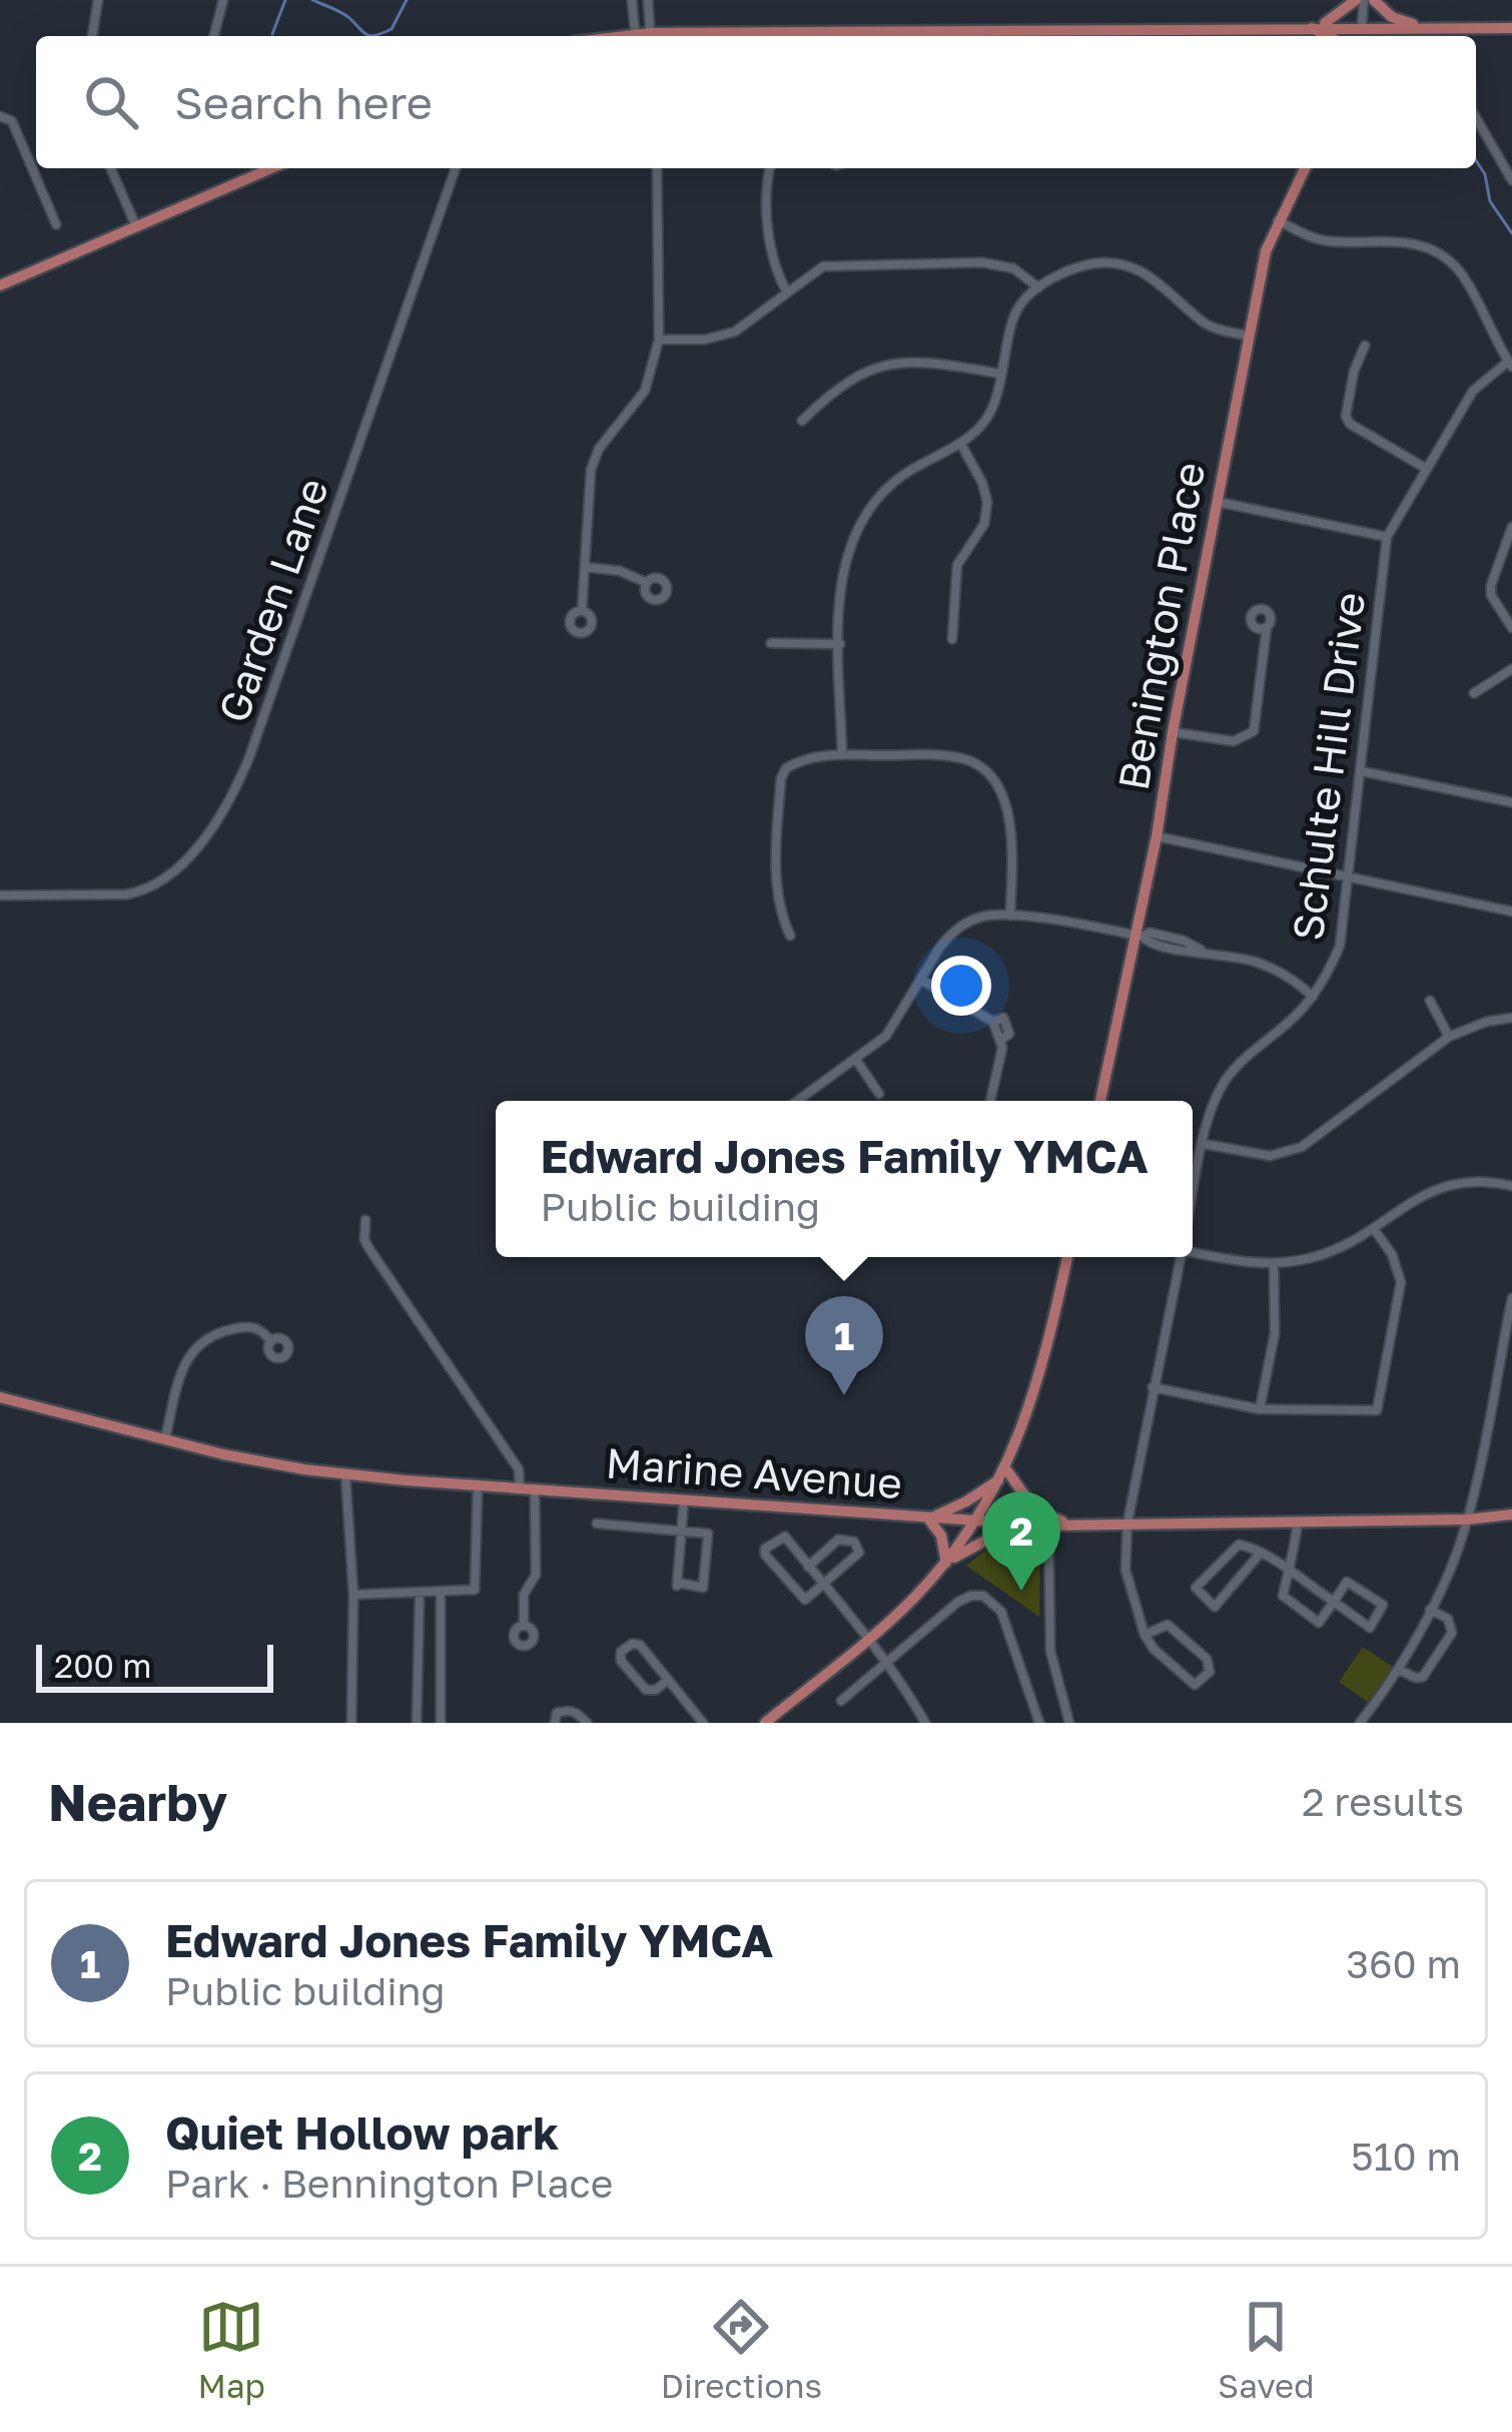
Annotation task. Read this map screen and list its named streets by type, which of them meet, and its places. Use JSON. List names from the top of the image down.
{
  "streets": {
    "main road": ["Benington Place", "Marine Avenue"],
    "street": ["Garden Lane", "Schulte Hill Drive"]
  },
  "crossings": [
    ["Schulte Hill Drive", "Marine Avenue"]
  ],
  "scale_bar": "200 m",
  "page": {
    "search": "Search here",
    "popup": ["Edward Jones Family YMCA", "Public building"],
    "pins": ["1", "2"],
    "scale": "200 m",
    "heading": ["Nearby", "2 results"],
    "list": [
      {
        "mark": "1",
        "name": "Edward Jones Family YMCA",
        "note": "Public building",
        "value": "360 m"
      },
      {
        "mark": "2",
        "name": "Quiet Hollow park",
        "note": "Park · Bennington Place",
        "value": "510 m"
      }
    ],
    "nav": ["Map", "Directions", "Saved"]
  }
}
